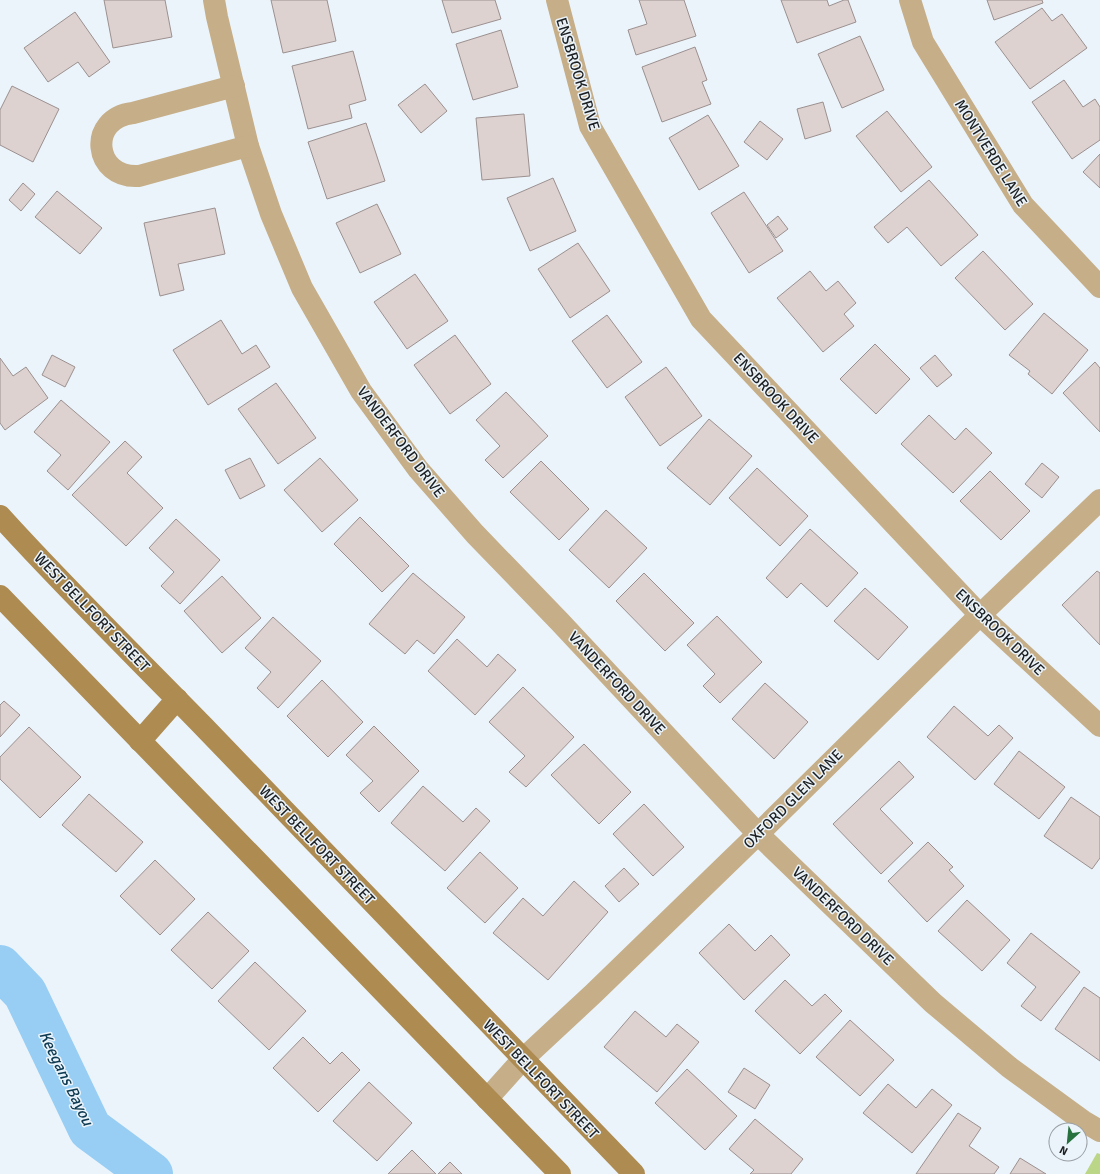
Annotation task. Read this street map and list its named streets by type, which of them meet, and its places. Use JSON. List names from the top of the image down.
{
  "streets": {
    "main road": ["WEST BELLFORT STREET"],
    "street": [
      "ENSBROOK DRIVE",
      "MONTVERDE LANE",
      "VANDERFORD DRIVE",
      "OXFORD GLEN LANE"
    ]
  },
  "crossings": [
    ["ENSBROOK DRIVE", "OXFORD GLEN LANE"],
    ["VANDERFORD DRIVE", "OXFORD GLEN LANE"],
    ["WEST BELLFORT STREET", "OXFORD GLEN LANE"]
  ],
  "water": ["Keegans Bayou"],
  "north": "bottom left"
}
